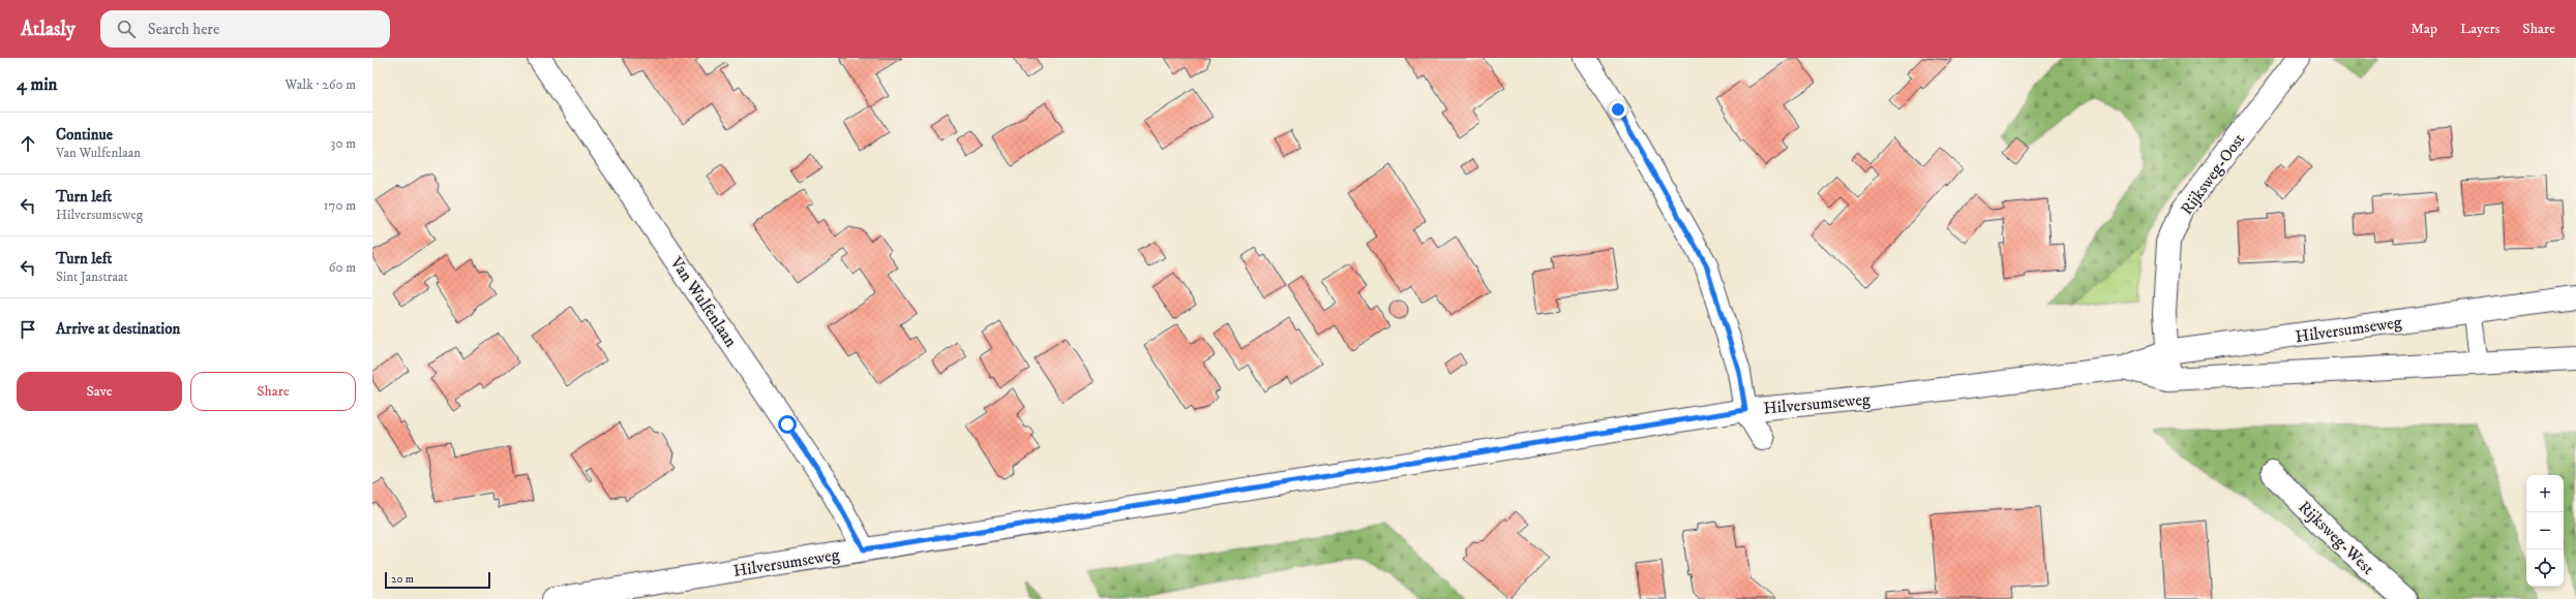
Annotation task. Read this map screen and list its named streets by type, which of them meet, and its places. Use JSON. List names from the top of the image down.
{
  "streets": {
    "main road": [
      "Rijksweg-Oost",
      "Van Wulfenlaan",
      "Hilversumseweg",
      "Rijksweg-West"
    ]
  },
  "crossings": [
    ["Rijksweg-Oost", "Hilversumseweg"],
    ["Van Wulfenlaan", "Hilversumseweg"]
  ],
  "scale_bar": "20 m",
  "page": {
    "header": "Atlasly",
    "search": "Search here",
    "nav": ["Map", "Layers", "Share"],
    "heading": ["4 min", "Walk · 260 m"],
    "list": [
      ["Continue", "Van Wulfenlaan", "30 m"],
      ["Turn left", "Hilversumseweg", "170 m"],
      ["Turn left", "Sint Janstraat", "60 m"],
      "Arrive at destination"
    ],
    "buttons": ["Save", "Share"],
    "map_buttons": ["+", "−"],
    "scale": "20 m"
  }
}
